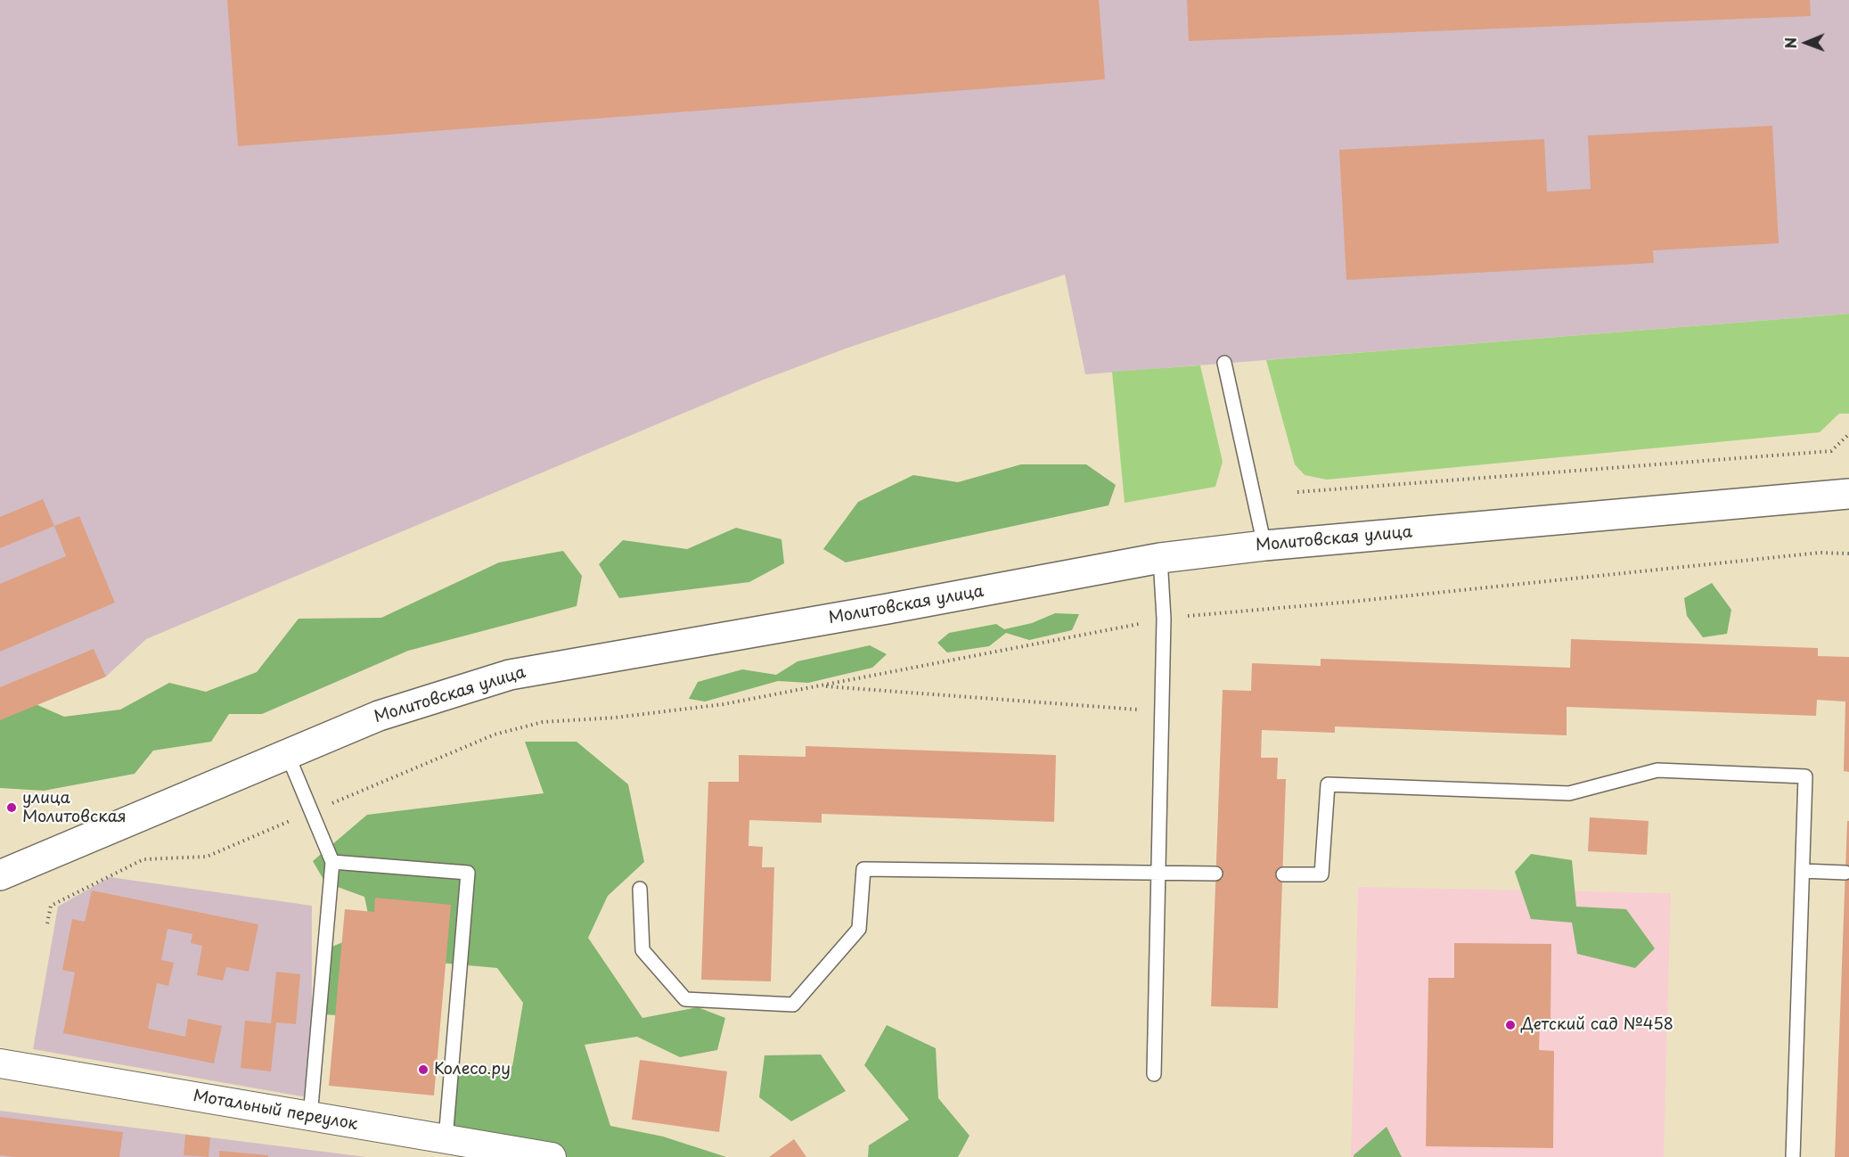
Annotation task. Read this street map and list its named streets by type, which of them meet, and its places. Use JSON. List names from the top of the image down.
{
  "streets": {
    "street": ["Молитовская улица", "Мотальный переулок"]
  },
  "places": ["улица Молитовская", "Детский сад №458", "Колесо.ру"],
  "north": "left"
}
